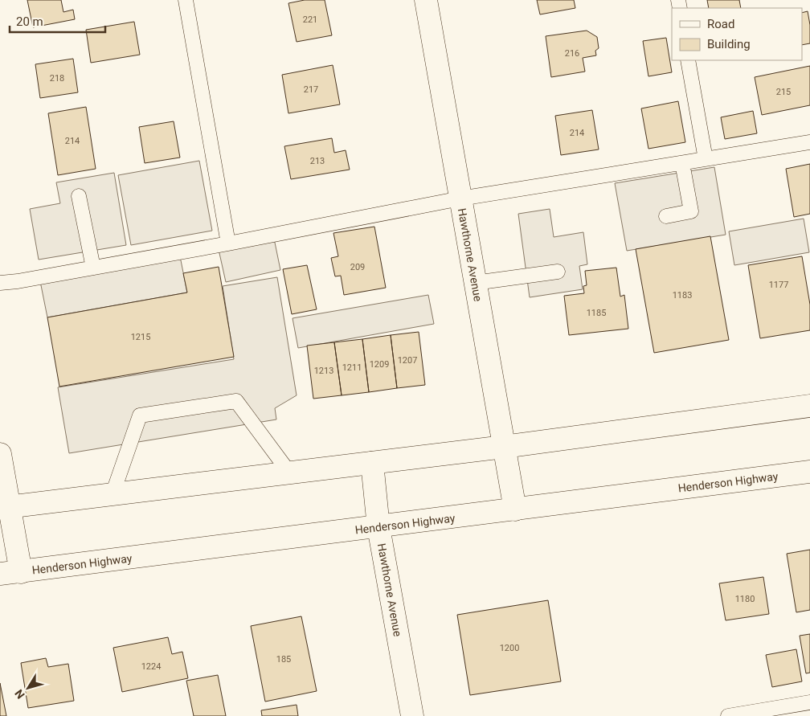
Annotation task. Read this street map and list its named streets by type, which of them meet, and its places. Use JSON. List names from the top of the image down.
{
  "streets": {
    "main road": ["Hawthorne Avenue", "Henderson Highway"]
  },
  "crossings": [
    ["Hawthorne Avenue", "Henderson Highway"]
  ],
  "house_numbers": [
    "221",
    "216",
    "218",
    "217",
    "215",
    "214",
    "214",
    "213",
    "209",
    "1177",
    "1183",
    "1185",
    "1215",
    "1207",
    "1209",
    "1211",
    "1213",
    "1180",
    "1200",
    "185",
    "1224"
  ],
  "legend": ["Road", "Building"],
  "scale_bar": "20 m",
  "north": "bottom left"
}
